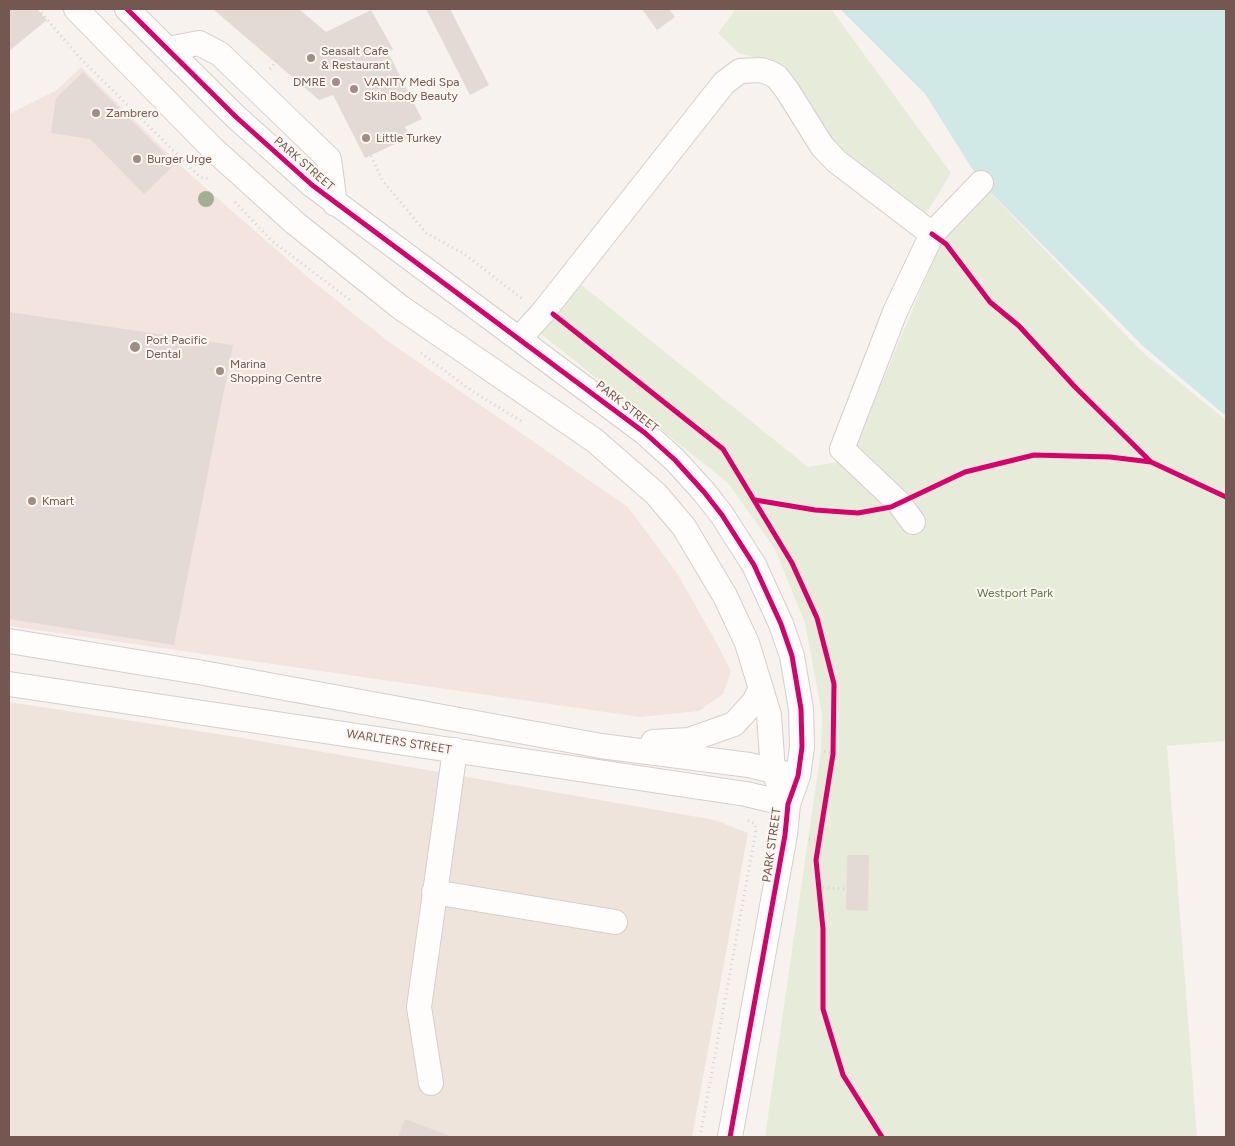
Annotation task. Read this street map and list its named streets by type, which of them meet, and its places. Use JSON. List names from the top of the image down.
{
  "streets": {
    "street": ["PARK STREET", "WARLTERS STREET"]
  },
  "crossings": [
    ["PARK STREET", "WARLTERS STREET"]
  ],
  "parks": ["Westport Park"],
  "places": [
    "Seasalt Cafe & Restaurant",
    "DMRE",
    "VANITY Medi Spa Skin Body Beauty",
    "Zambrero",
    "Little Turkey",
    "Burger Urge",
    "Port Pacific Dental",
    "Marina Shopping Centre",
    "Kmart"
  ]
}
